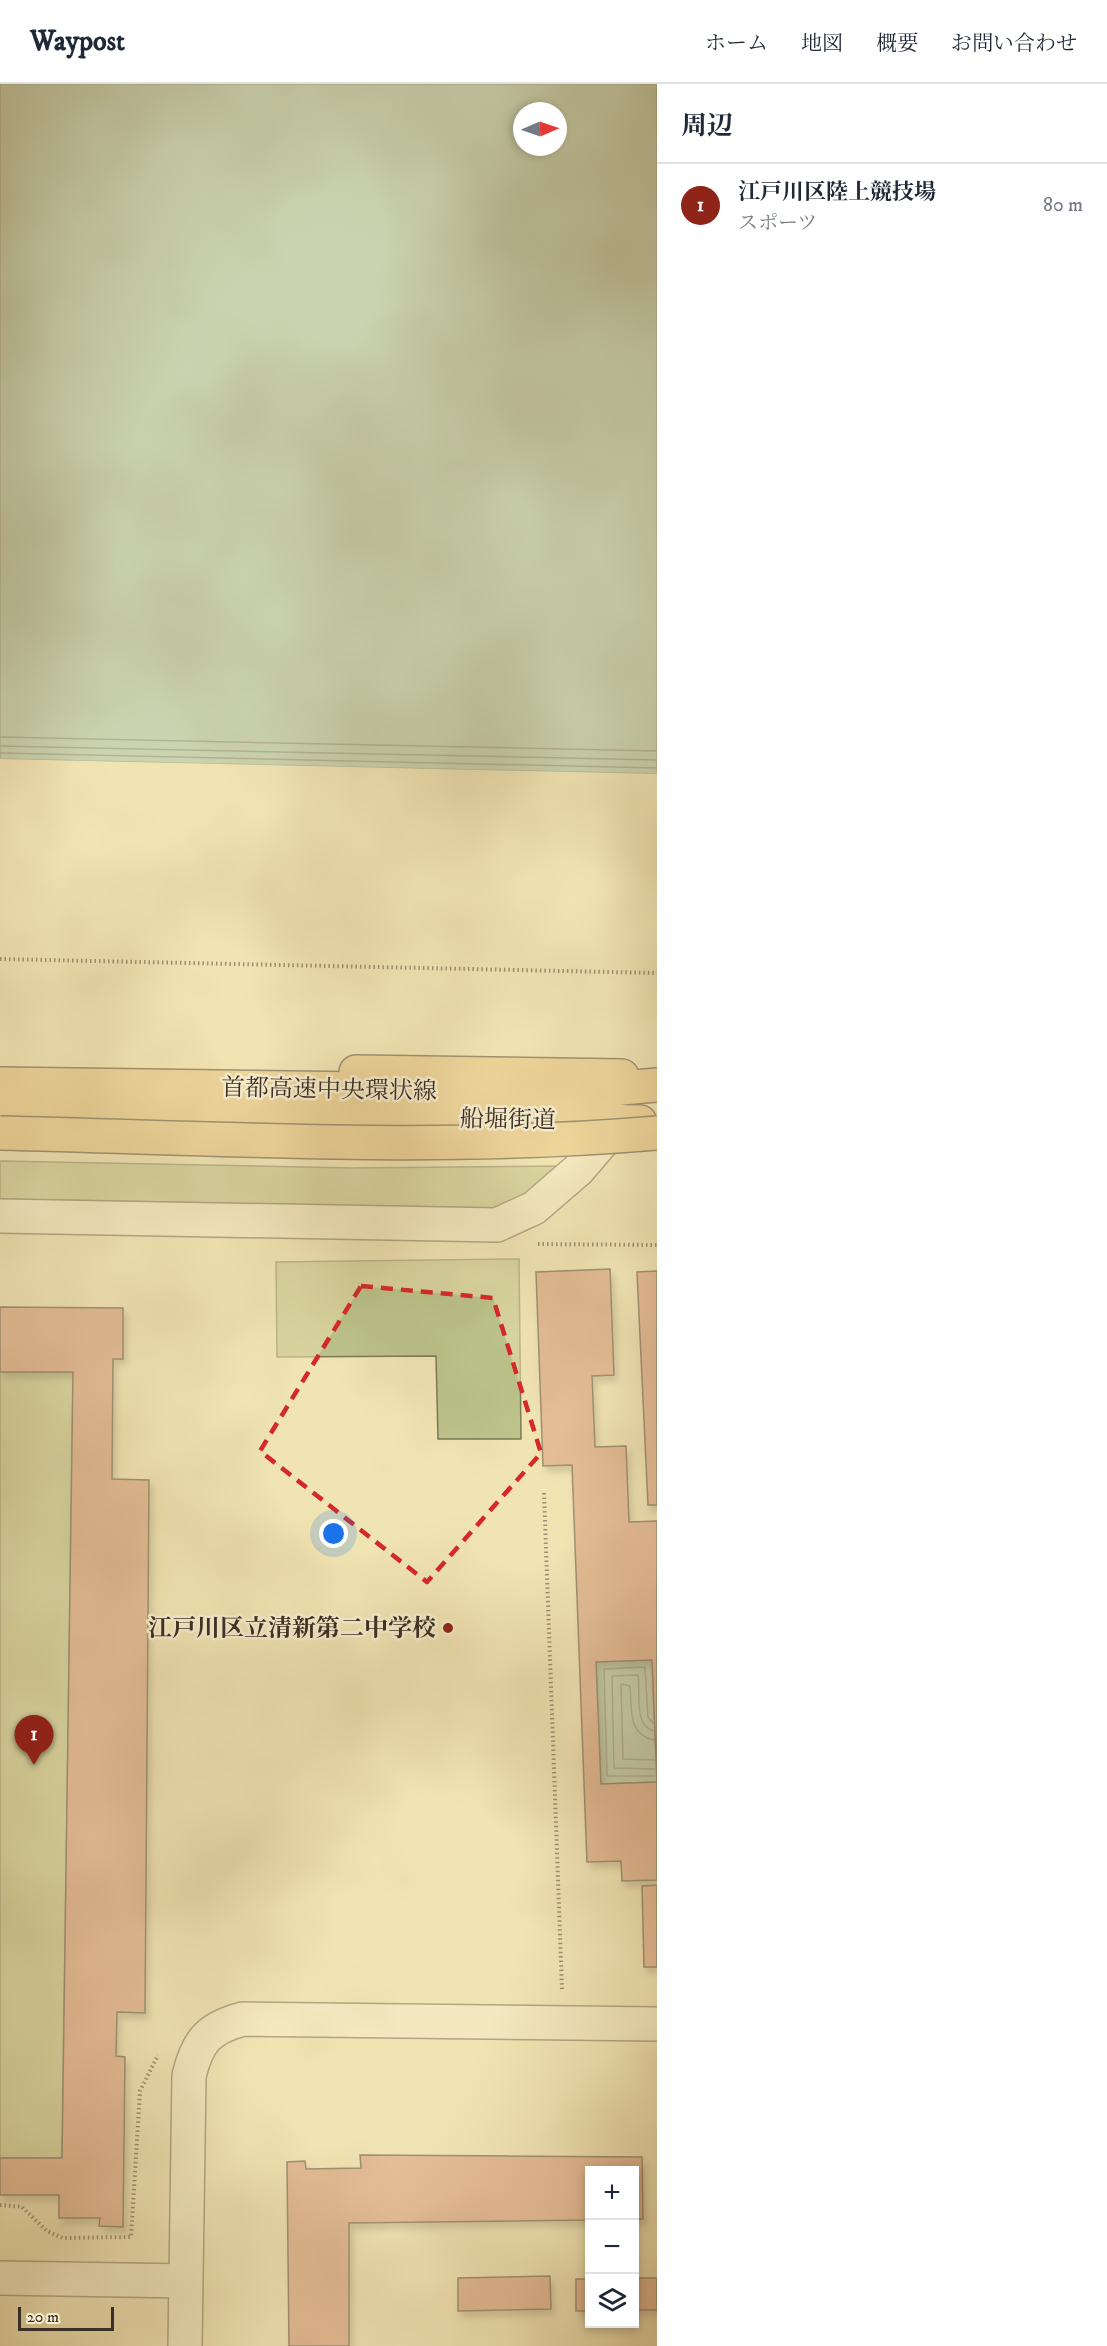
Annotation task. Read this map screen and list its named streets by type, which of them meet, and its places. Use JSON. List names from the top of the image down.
{
  "streets": {
    "main road": ["首都高速中央環状線", "船堀街道"]
  },
  "places": ["江戸川区立清新第二中学校"],
  "scale_bar": "20 m",
  "north": "right",
  "page": {
    "header": "Waypost",
    "nav": [
      "ホーム",
      "地図",
      "概要",
      "お問い合わせ"
    ],
    "heading": "周辺",
    "list": [
      {
        "mark": "1",
        "name": "江戸川区陸上競技場",
        "note": "スポーツ",
        "value": "80 m"
      }
    ],
    "pins": "1",
    "map_buttons": ["+", "−"],
    "scale": "20 m"
  }
}
